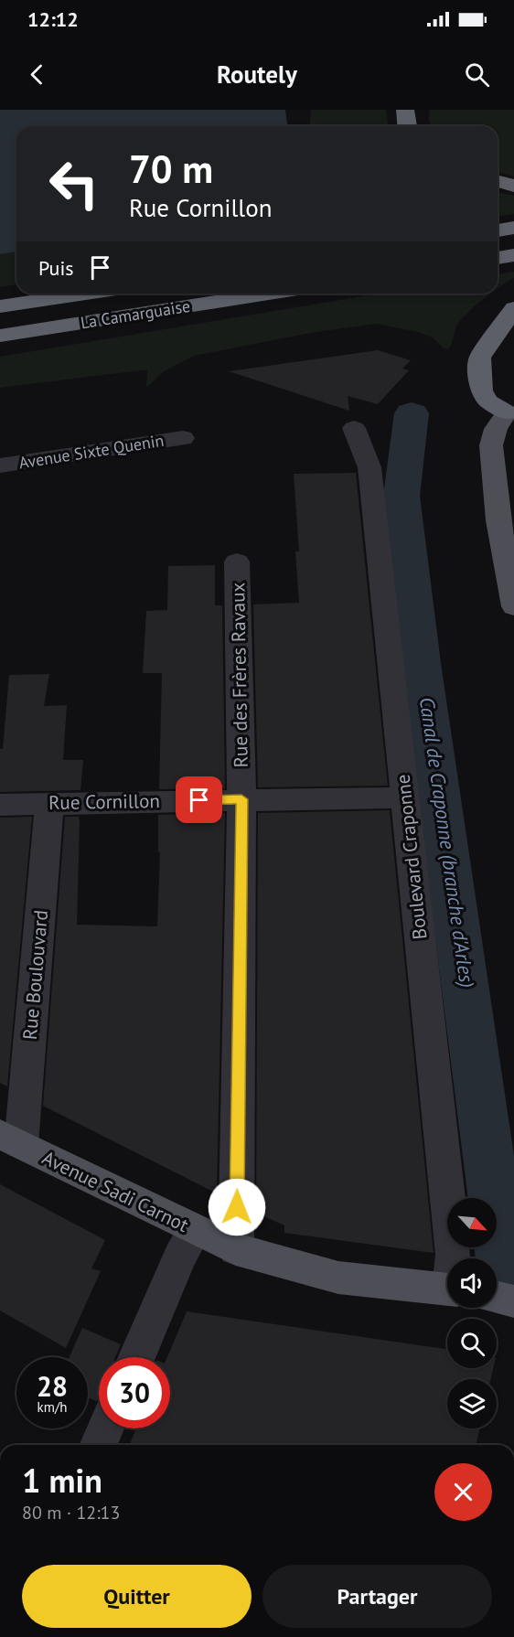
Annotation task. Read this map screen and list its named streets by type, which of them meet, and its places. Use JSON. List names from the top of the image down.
{
  "streets": {
    "highway": ["La Camarguaise"],
    "main road": ["Avenue Sadi Carnot"],
    "street": [
      "Avenue Sixte Quenin",
      "Rue des Frères Ravaux",
      "Rue Cornillon",
      "Boulevard Craponne",
      "Rue Boulouvard"
    ]
  },
  "crossings": [
    ["Rue des Frères Ravaux", "Rue Cornillon"],
    ["Rue des Frères Ravaux", "Avenue Sadi Carnot"],
    ["Rue Cornillon", "Boulevard Craponne"],
    ["Rue Cornillon", "Rue Boulouvard"],
    ["Rue Boulouvard", "Avenue Sadi Carnot"]
  ],
  "water": ["Canal de Craponne (branche d'Arles)"],
  "north": "bottom right",
  "page": {
    "status": "12:12",
    "header": "Routely",
    "turn": ["70 m", "Rue Cornillon"],
    "then": "Puis",
    "speed": "28 km/h",
    "limit": "30",
    "heading": ["1 min", "80 m · 12:13"],
    "buttons": ["Quitter", "Partager"]
  }
}
